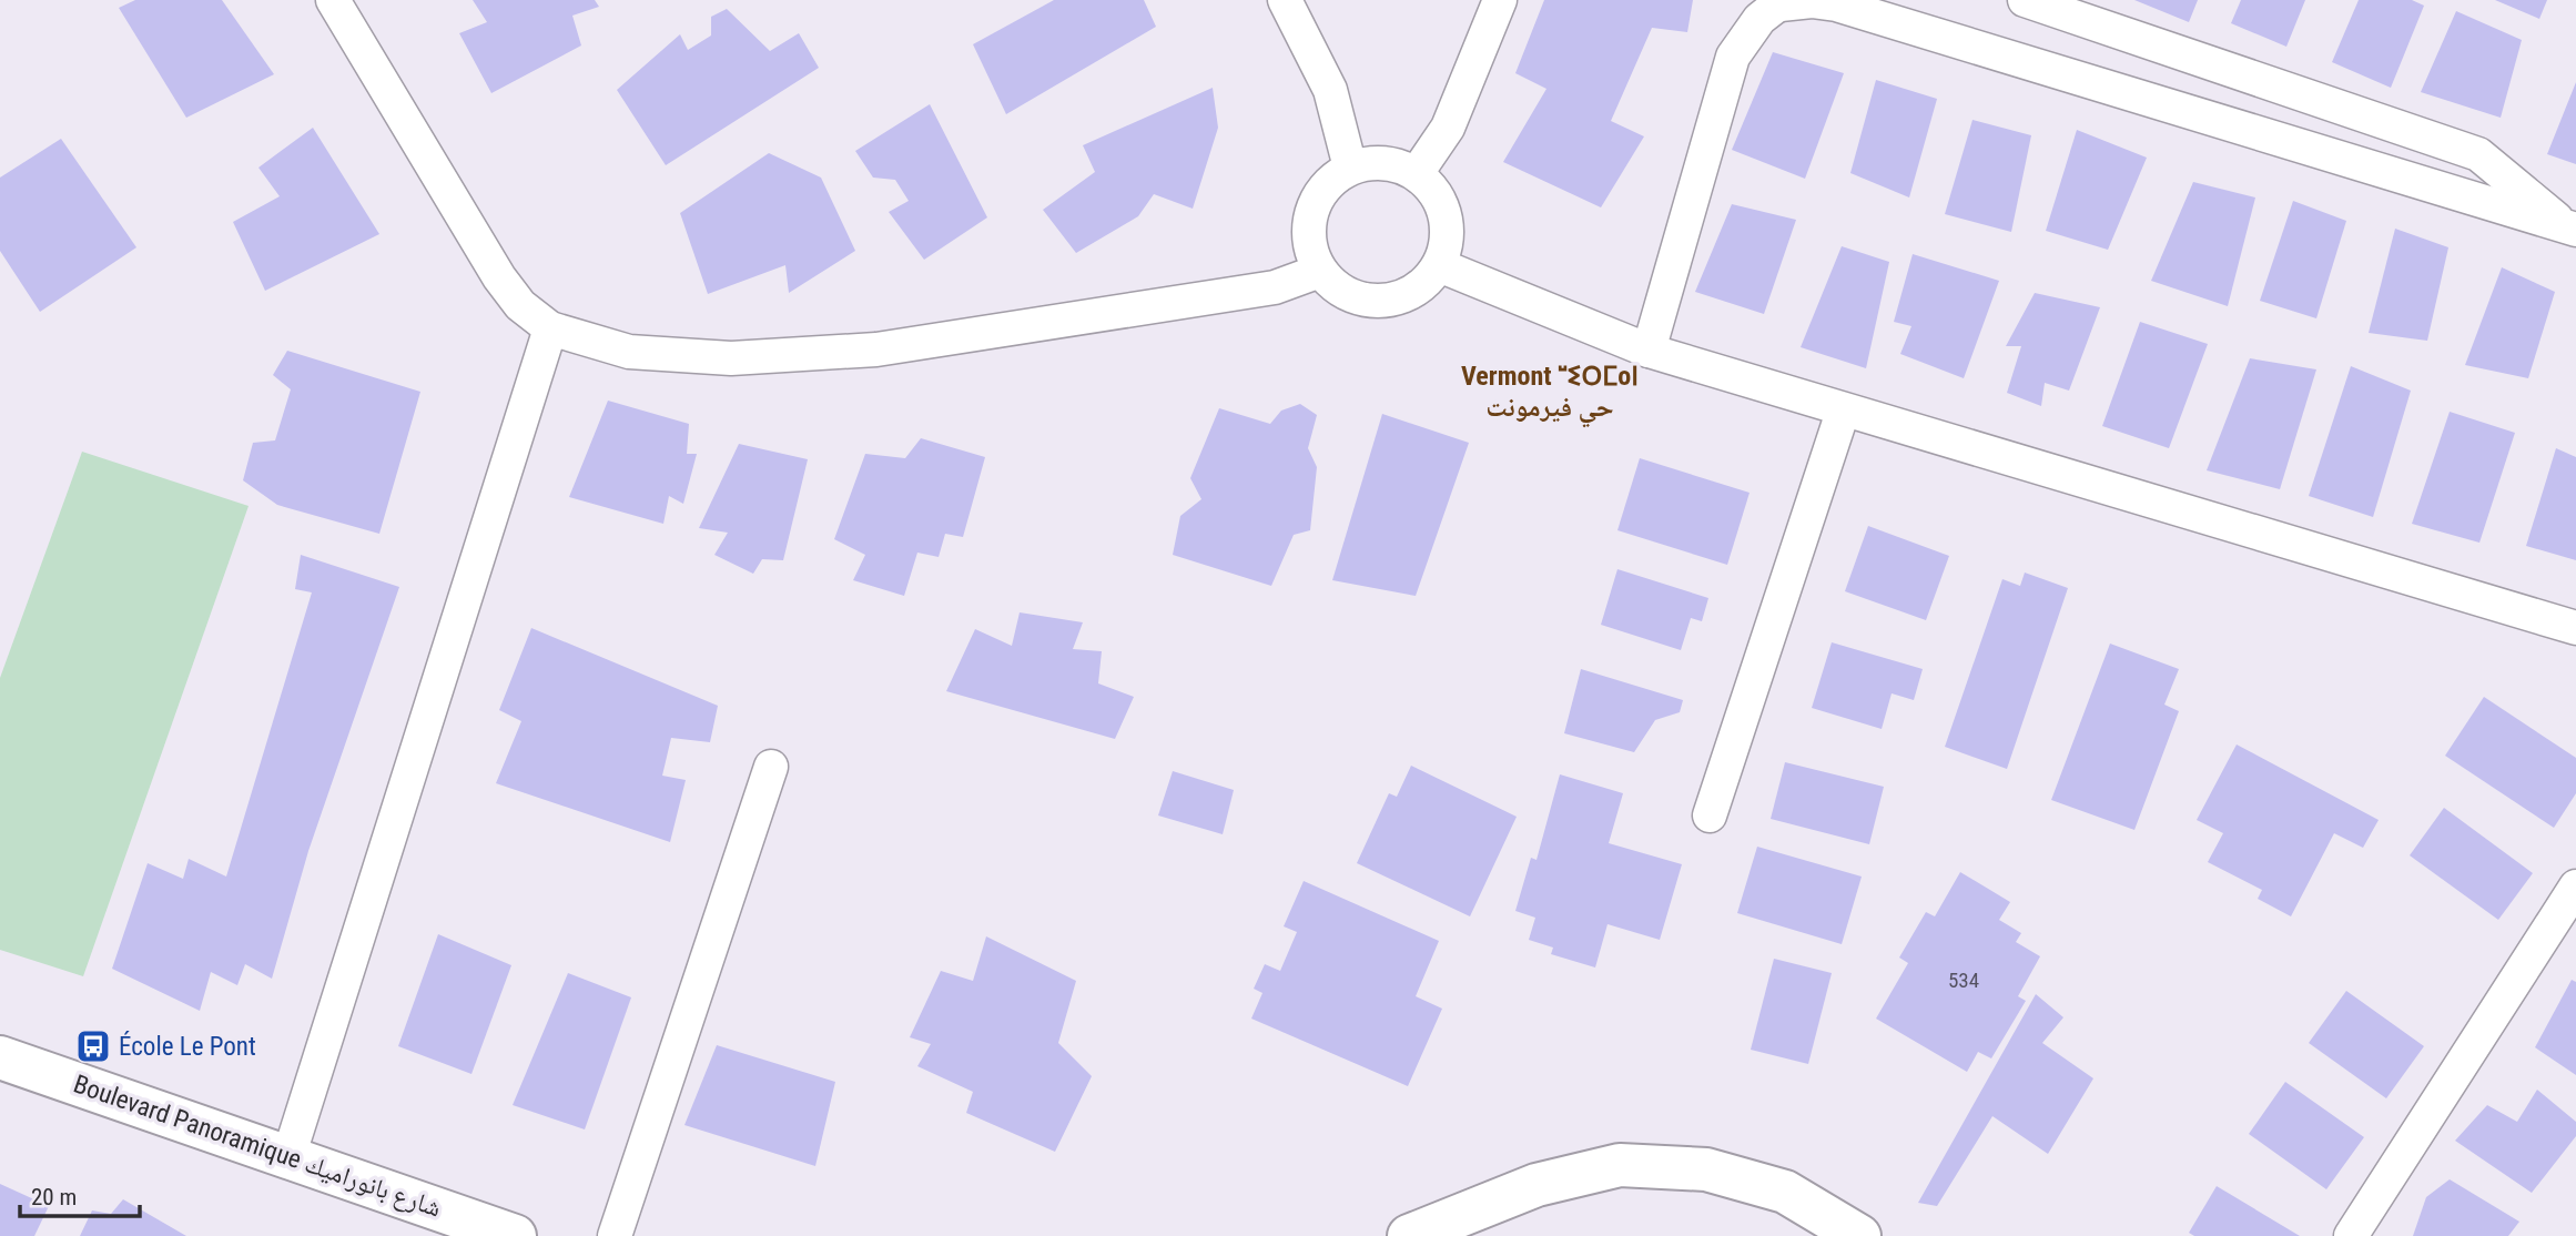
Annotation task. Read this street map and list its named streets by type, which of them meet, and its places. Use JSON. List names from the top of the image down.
{
  "streets": {
    "main road": ["Boulevard Panoramique شارع بانوراميك"]
  },
  "districts": ["Vermont ⵯⵉⵔⵎoⵏ حي فيرمونت"],
  "places": {
    "bus stop": ["École Le Pont"]
  },
  "house_numbers": ["534"],
  "scale_bar": "20 m"
}
